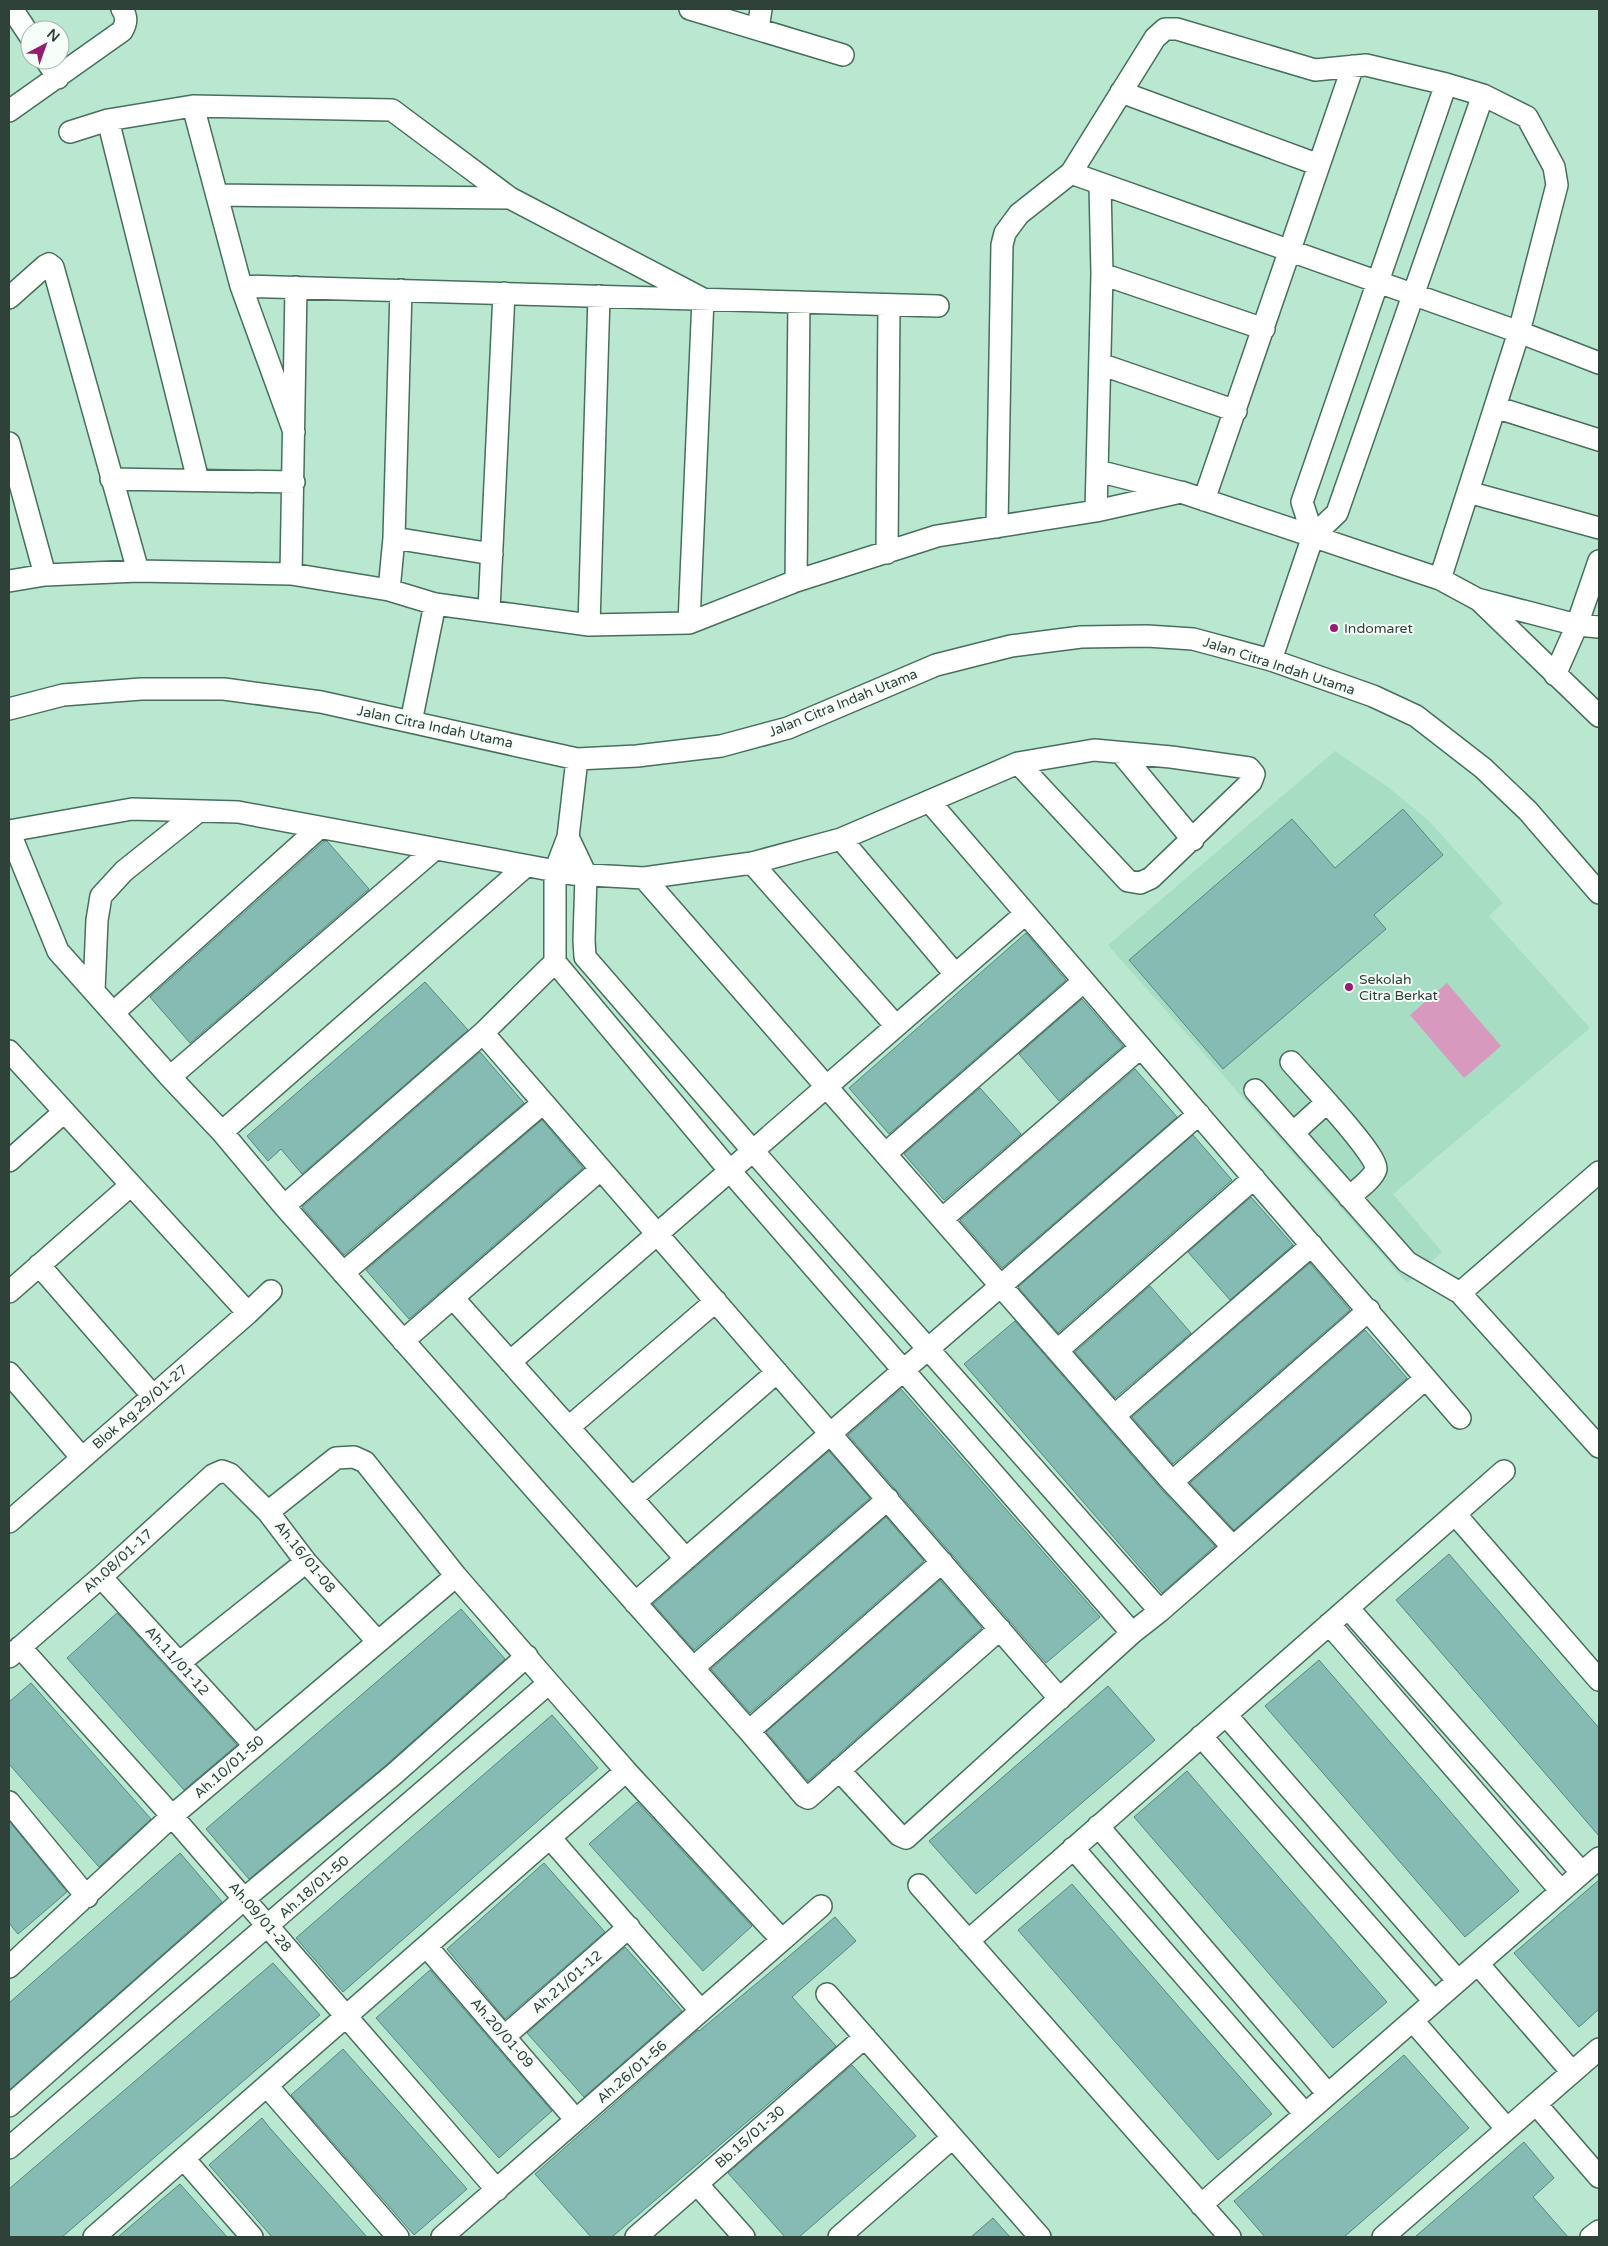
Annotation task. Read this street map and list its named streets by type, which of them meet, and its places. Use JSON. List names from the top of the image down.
{
  "streets": {
    "street": [
      "Jalan Citra Indah Utama",
      "Blok Ag.29/01-27",
      "Ah.16/01-08",
      "Ah.08/01-17",
      "Ah.11/01-12",
      "Ah.10/01-50",
      "Ah.18/01-50",
      "Ah.09/01-28",
      "Ah.21/01-12",
      "Ah.20/01-09",
      "Ah.26/01-56",
      "Bb.15/01-30"
    ]
  },
  "crossings": [
    ["Ah.16/01-08", "Ah.08/01-17"],
    ["Ah.16/01-08", "Ah.10/01-50"],
    ["Ah.08/01-17", "Ah.11/01-12"],
    ["Ah.08/01-17", "Ah.09/01-28"],
    ["Ah.11/01-12", "Ah.10/01-50"],
    ["Ah.10/01-50", "Ah.09/01-28"],
    ["Ah.18/01-50", "Ah.09/01-28"],
    ["Ah.09/01-28", "Ah.26/01-56"],
    ["Ah.21/01-12", "Ah.20/01-09"],
    ["Ah.20/01-09", "Ah.26/01-56"]
  ],
  "places": ["Indomaret", "Sekolah Citra Berkat"],
  "north": "top right"
}
